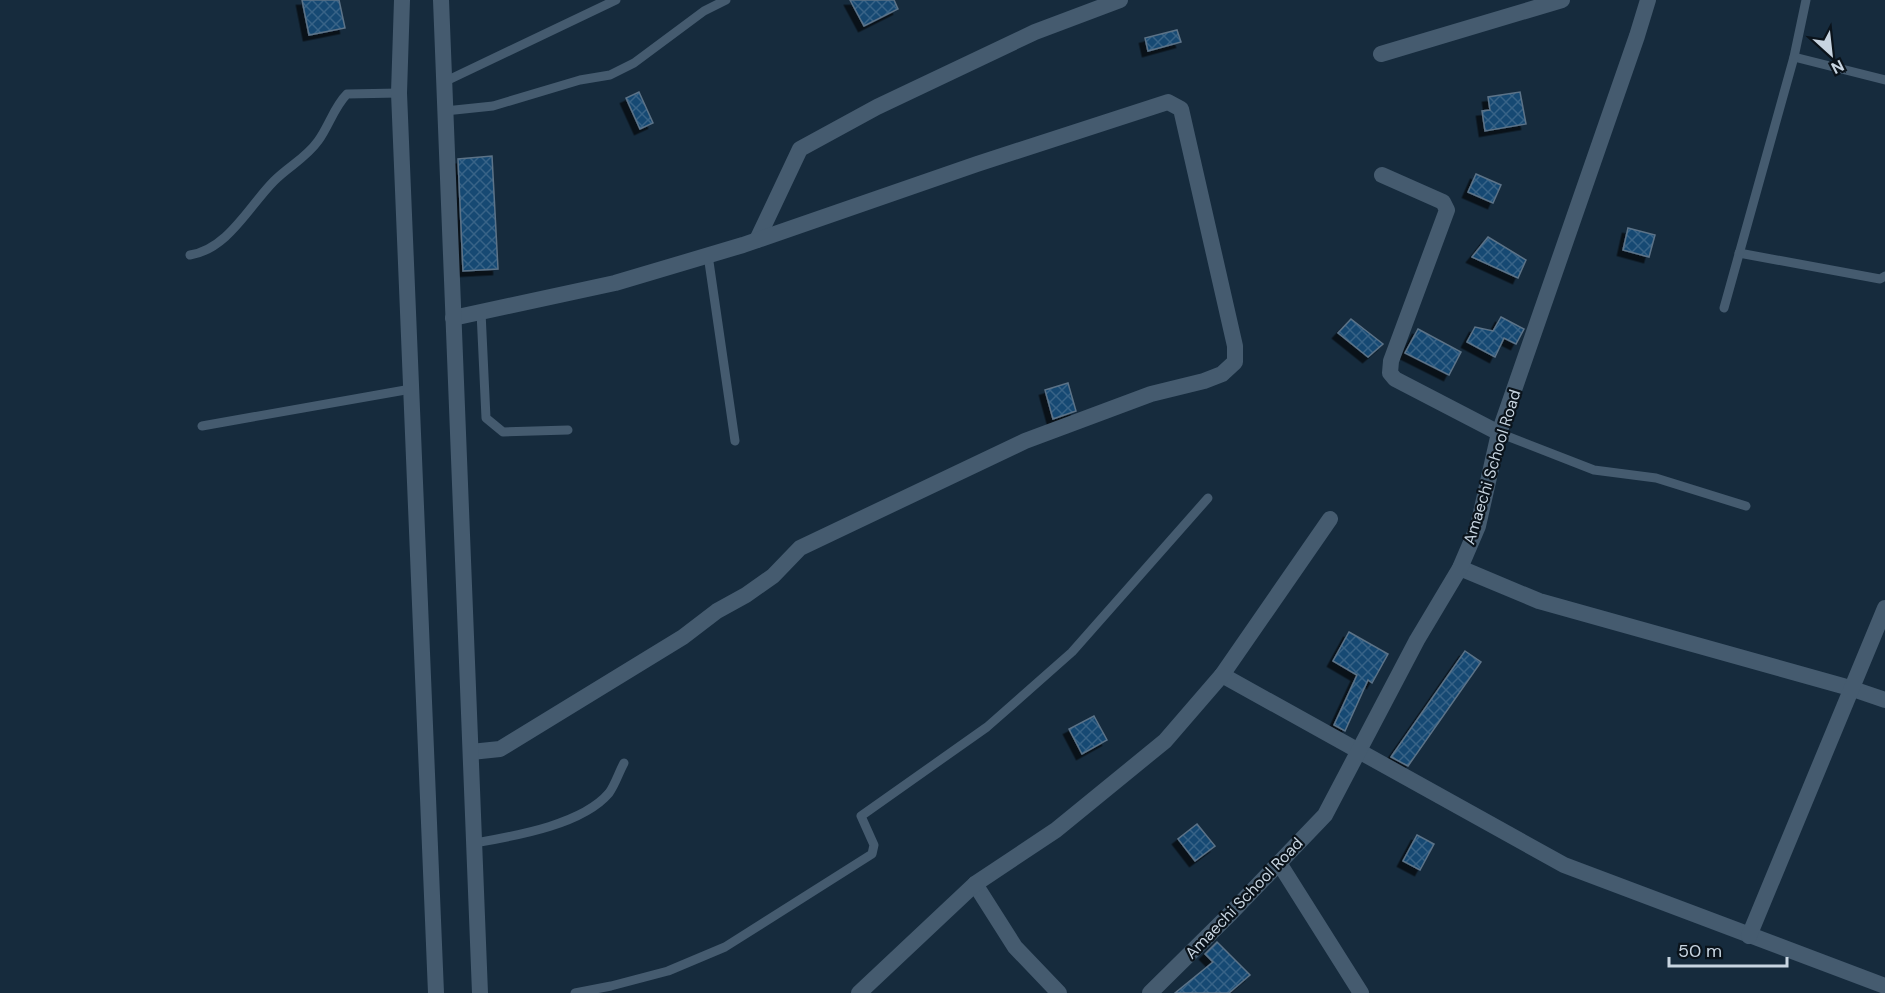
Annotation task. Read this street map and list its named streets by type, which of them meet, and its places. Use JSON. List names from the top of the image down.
{
  "streets": {
    "street": ["Amaechi School Road"]
  },
  "scale_bar": "50 m",
  "north": "bottom right"
}
